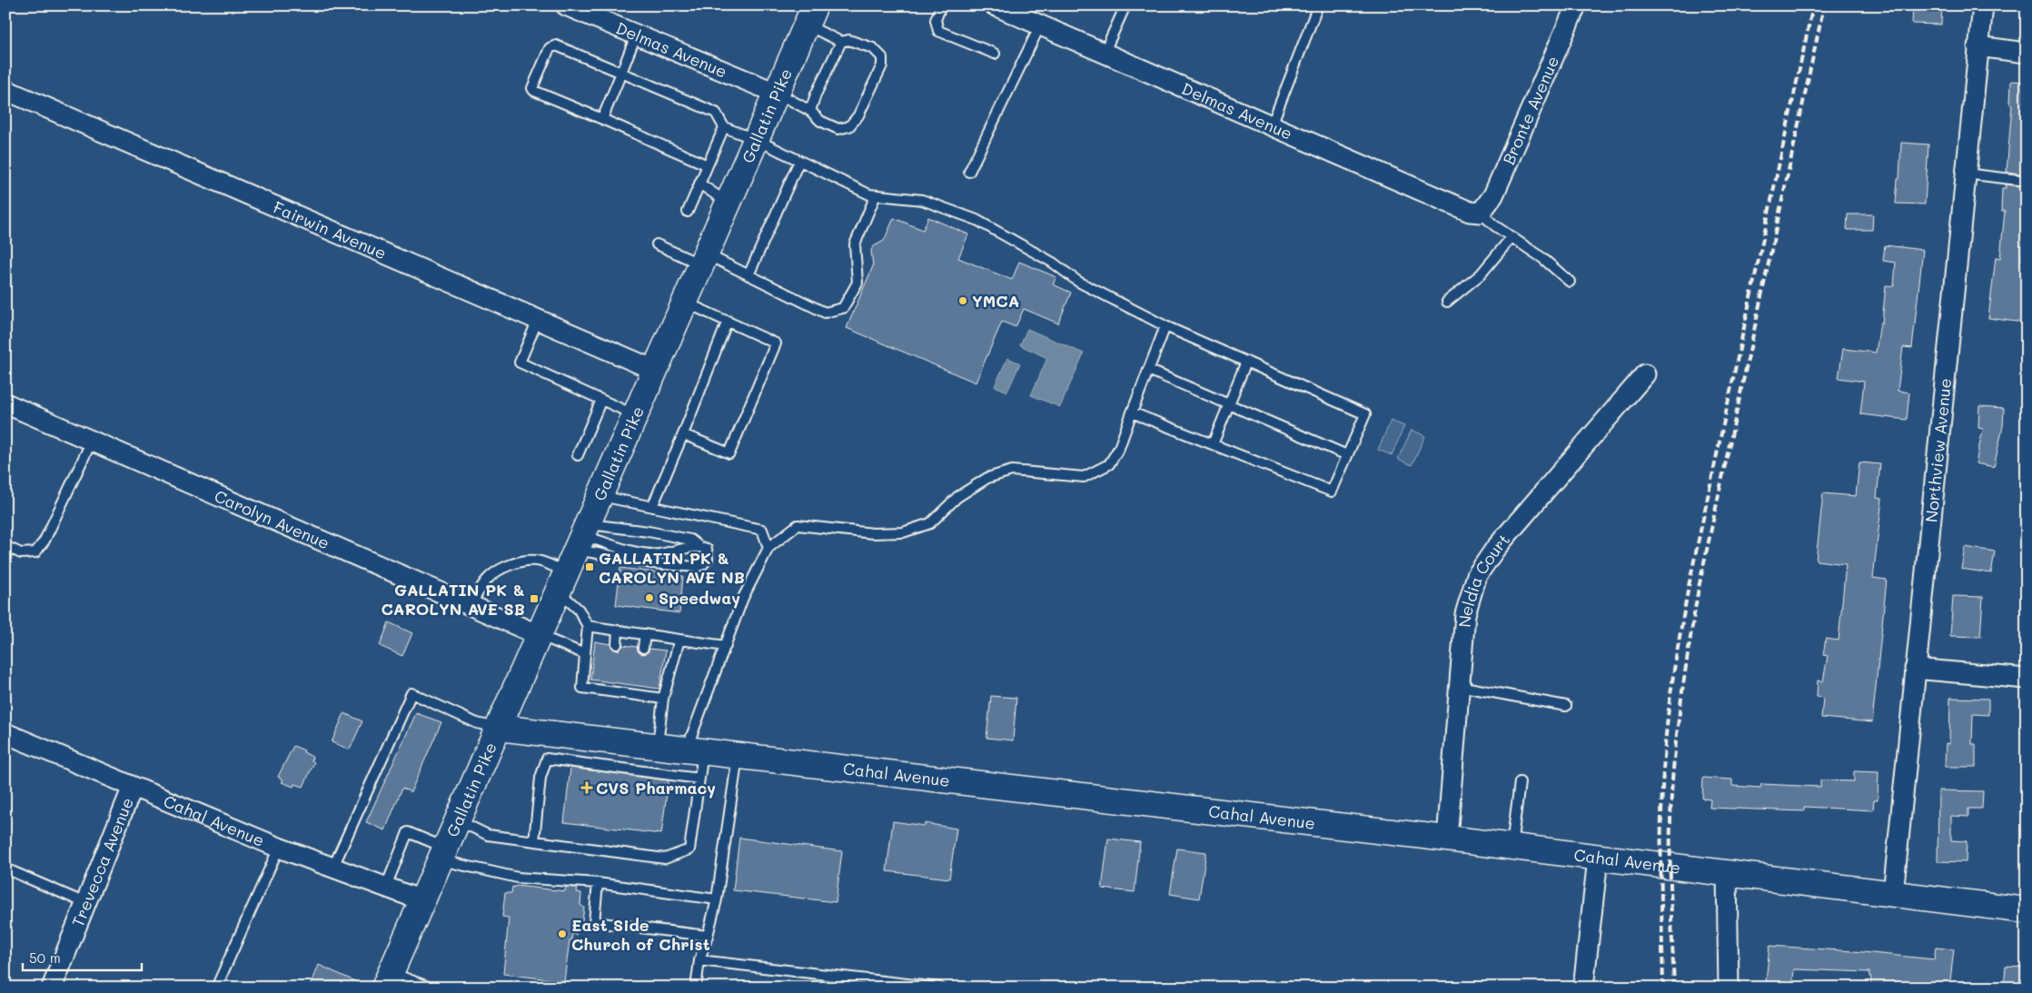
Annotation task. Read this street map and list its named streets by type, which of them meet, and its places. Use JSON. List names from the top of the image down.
{
  "streets": {
    "street": [
      "Delmas Avenue",
      "Bronte Avenue",
      "Gallatin Pike",
      "Fairwin Avenue",
      "Northview Avenue",
      "Carolyn Avenue",
      "Neldia Court",
      "Cahal Avenue",
      "Trevecca Avenue"
    ]
  },
  "crossings": [
    ["Delmas Avenue", "Bronte Avenue"],
    ["Delmas Avenue", "Gallatin Pike"],
    ["Gallatin Pike", "Fairwin Avenue"],
    ["Gallatin Pike", "Carolyn Avenue"],
    ["Gallatin Pike", "Cahal Avenue"],
    ["Northview Avenue", "Cahal Avenue"],
    ["Neldia Court", "Cahal Avenue"],
    ["Cahal Avenue", "Trevecca Avenue"]
  ],
  "places": {
    "other": ["YMCA", "Speedway", "East Side Church of Christ"],
    "transit": ["GALLATIN PK & CAROLYN AVE NB", "GALLATIN PK & CAROLYN AVE SB"],
    "health": ["CVS Pharmacy"]
  },
  "scale_bar": "50 m"
}
